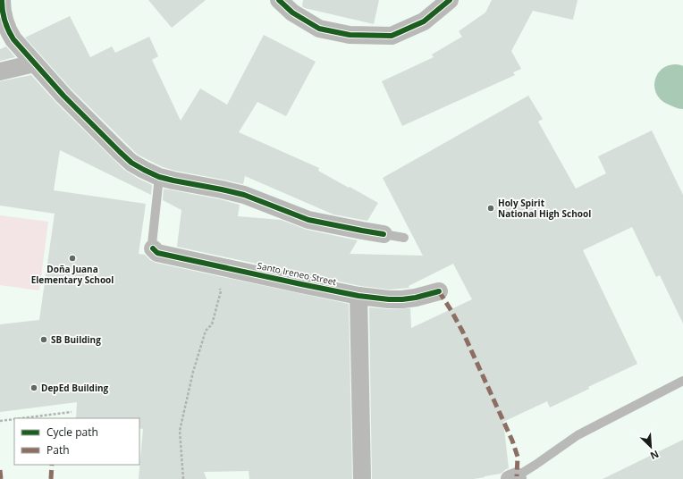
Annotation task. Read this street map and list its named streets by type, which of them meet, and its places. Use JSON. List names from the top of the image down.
{
  "streets": {
    "street": ["Santo Ireneo Street"]
  },
  "places": [
    "Holy Spirit National High School",
    "Doña Juana Elementary School",
    "SB Building",
    "DepEd Building"
  ],
  "legend": ["Cycle path", "Path"],
  "north": "bottom right"
}
